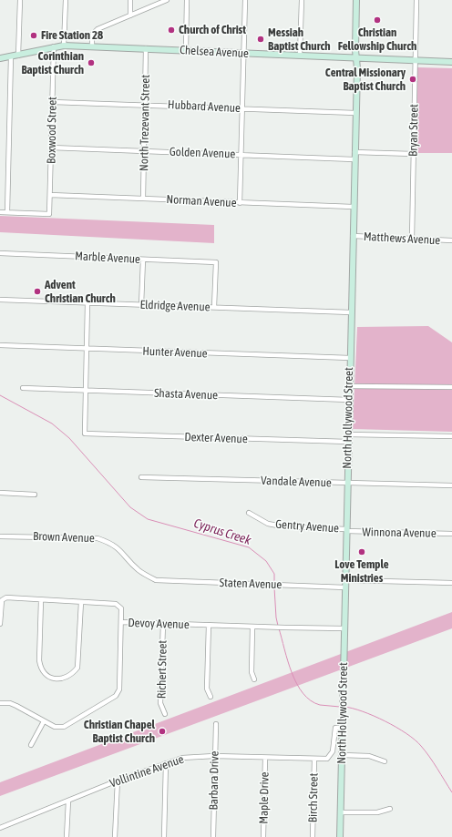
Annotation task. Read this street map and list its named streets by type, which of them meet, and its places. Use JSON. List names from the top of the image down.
{
  "streets": {
    "main road": ["Chelsea Avenue", "North Hollywood Street"],
    "street": [
      "Hubbard Avenue",
      "North Trezevant Street",
      "Boxwood Street",
      "Bryan Street",
      "Golden Avenue",
      "Norman Avenue",
      "Matthews Avenue",
      "Marble Avenue",
      "Eldridge Avenue",
      "Hunter Avenue",
      "Shasta Avenue",
      "Dexter Avenue",
      "Vandale Avenue",
      "Gentry Avenue",
      "Winnona Avenue",
      "Brown Avenue",
      "Staten Avenue",
      "Devoy Avenue",
      "Richert Street",
      "Vollintine Avenue",
      "Barbara Drive",
      "Maple Drive",
      "Birch Street"
    ]
  },
  "crossings": [
    ["Chelsea Avenue", "North Trezevant Street"],
    ["Chelsea Avenue", "Boxwood Street"],
    ["Chelsea Avenue", "Bryan Street"],
    ["Chelsea Avenue", "North Hollywood Street"],
    ["Hubbard Avenue", "North Trezevant Street"],
    ["Hubbard Avenue", "Boxwood Street"],
    ["Hubbard Avenue", "North Hollywood Street"],
    ["North Trezevant Street", "Golden Avenue"],
    ["North Trezevant Street", "Norman Avenue"],
    ["Boxwood Street", "Golden Avenue"],
    ["Boxwood Street", "Norman Avenue"],
    ["Bryan Street", "Matthews Avenue"],
    ["Golden Avenue", "North Hollywood Street"],
    ["Norman Avenue", "North Hollywood Street"],
    ["Matthews Avenue", "North Hollywood Street"],
    ["Marble Avenue", "Eldridge Avenue"],
    ["Eldridge Avenue", "North Hollywood Street"],
    ["Hunter Avenue", "North Hollywood Street"],
    ["Shasta Avenue", "North Hollywood Street"],
    ["Shasta Avenue", "Dexter Avenue"],
    ["North Hollywood Street", "Dexter Avenue"],
    ["North Hollywood Street", "Vandale Avenue"],
    ["North Hollywood Street", "Gentry Avenue"],
    ["North Hollywood Street", "Winnona Avenue"],
    ["North Hollywood Street", "Staten Avenue"],
    ["North Hollywood Street", "Devoy Avenue"],
    ["North Hollywood Street", "Vollintine Avenue"],
    ["Gentry Avenue", "Winnona Avenue"],
    ["Brown Avenue", "Staten Avenue"],
    ["Devoy Avenue", "Richert Street"],
    ["Vollintine Avenue", "Barbara Drive"],
    ["Vollintine Avenue", "Maple Drive"],
    ["Vollintine Avenue", "Birch Street"]
  ],
  "water": ["Cyprus Creek"],
  "places": [
    "Christian Fellowship Church",
    "Church of Christ",
    "Fire Station 28",
    "Messiah Baptist Church",
    "Corinthian Baptist Church",
    "Central Missionary Baptist Church",
    "Advent Christian Church",
    "Love Temple Ministries",
    "Christian Chapel Baptist Church"
  ]
}
